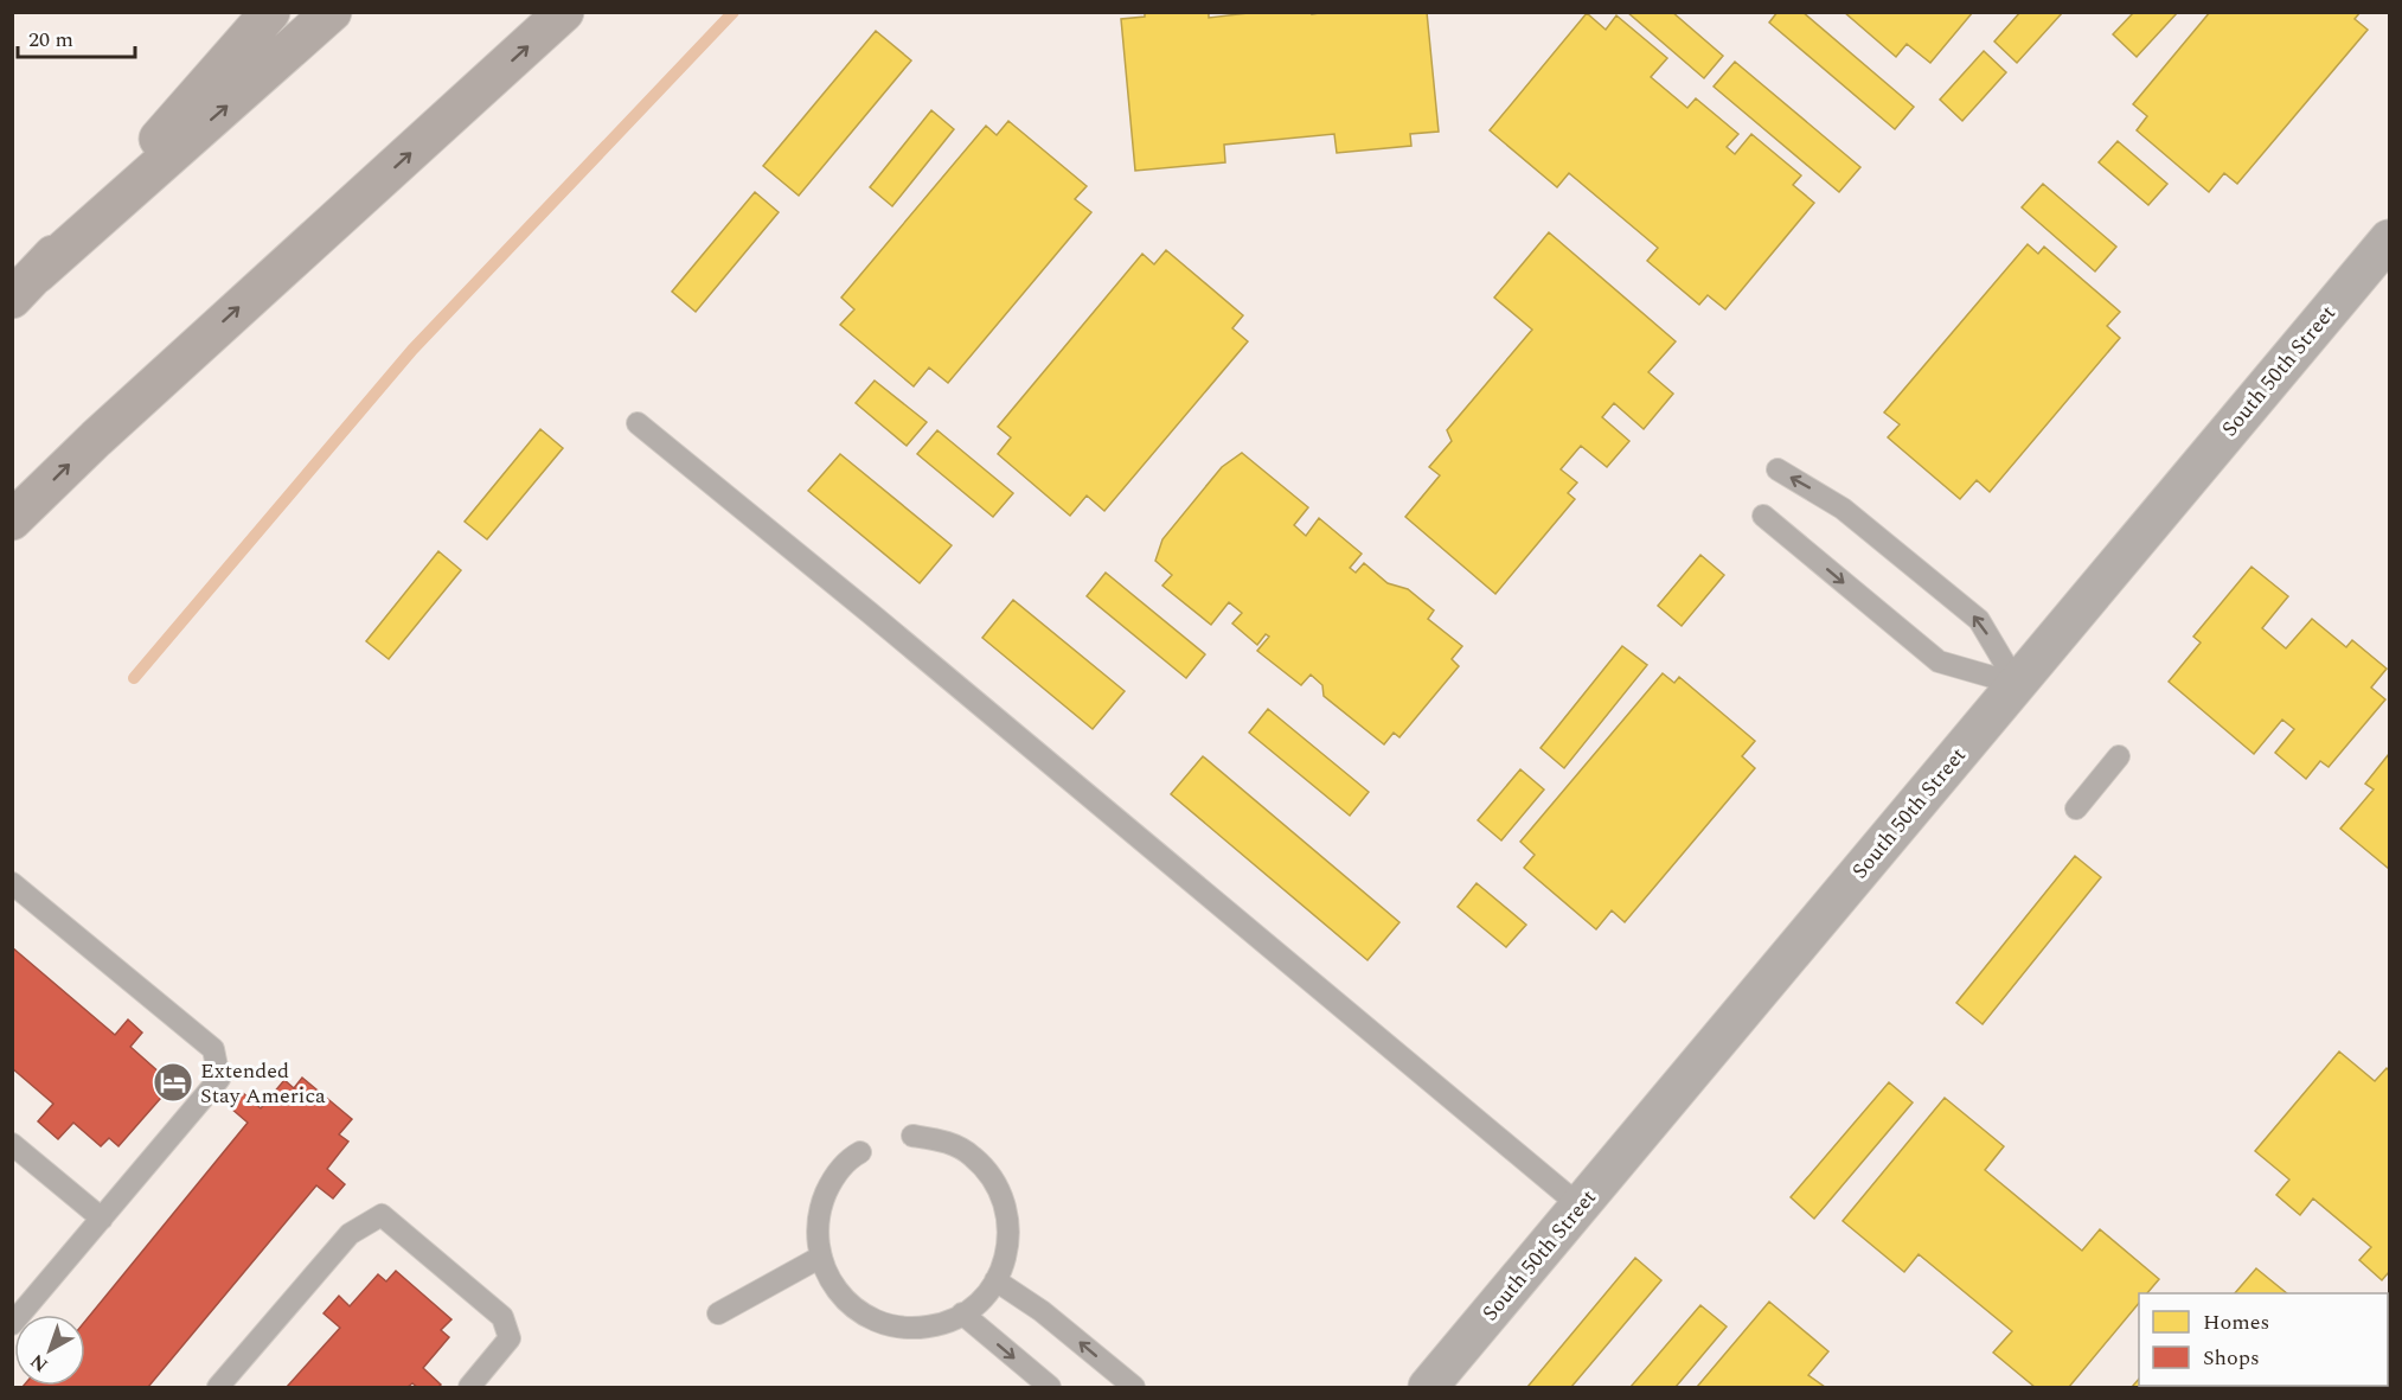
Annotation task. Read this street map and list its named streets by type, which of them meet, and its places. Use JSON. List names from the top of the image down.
{
  "streets": {
    "street": ["South 50th Street"]
  },
  "places": {
    "hotel": ["Extended Stay America"]
  },
  "legend": ["Homes", "Shops"],
  "scale_bar": "20 m",
  "north": "bottom left"
}
